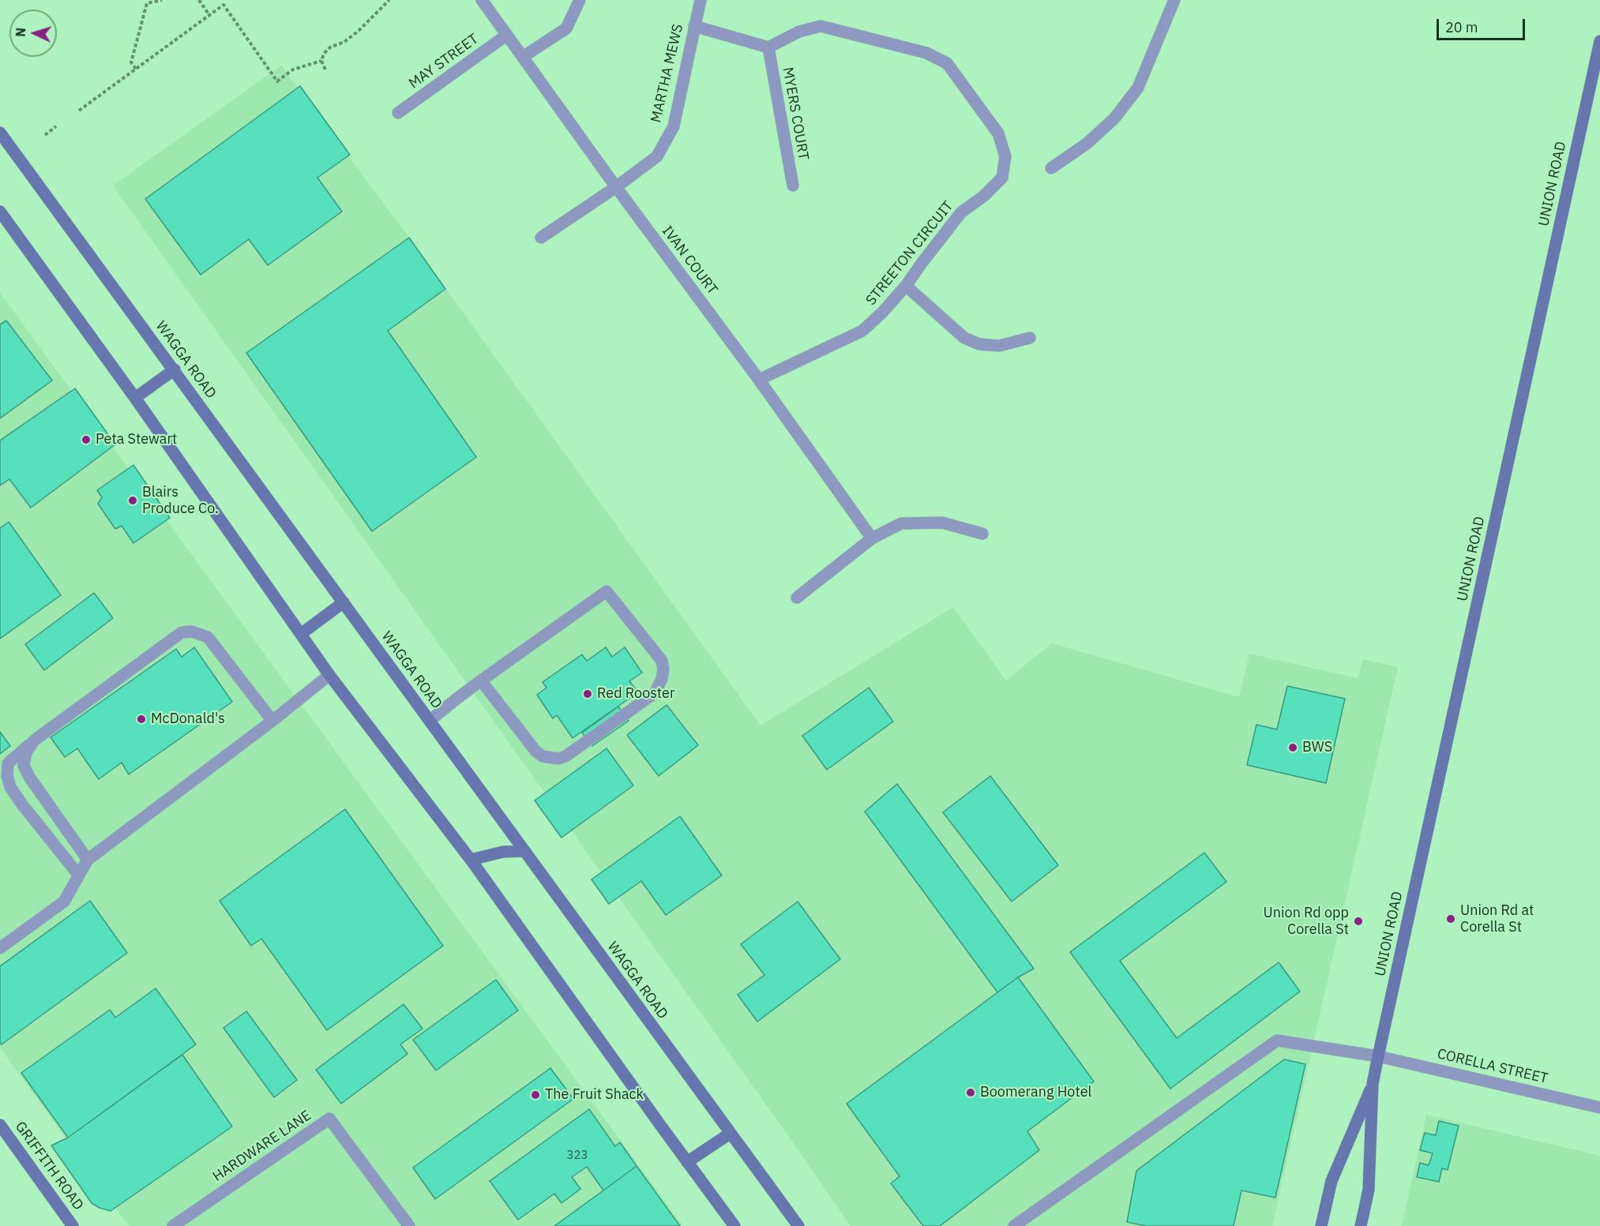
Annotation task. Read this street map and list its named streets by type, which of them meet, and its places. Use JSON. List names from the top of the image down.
{
  "streets": {
    "main road": ["UNION ROAD", "WAGGA ROAD", "GRIFFITH ROAD"],
    "street": [
      "MAY STREET",
      "MARTHA MEWS",
      "MYERS COURT",
      "STREETON CIRCUIT",
      "IVAN COURT",
      "CORELLA STREET",
      "HARDWARE LANE"
    ]
  },
  "crossings": [
    ["MAY STREET", "IVAN COURT"],
    ["MARTHA MEWS", "IVAN COURT"],
    ["MYERS COURT", "STREETON CIRCUIT"],
    ["UNION ROAD", "CORELLA STREET"],
    ["STREETON CIRCUIT", "IVAN COURT"]
  ],
  "places": [
    "Peta Stewart",
    "Blairs Produce Co.",
    "Red Rooster",
    "McDonald's",
    "BWS",
    "Union Rd at Corella St",
    "Union Rd opp Corella St",
    "Boomerang Hotel",
    "The Fruit Shack"
  ],
  "house_numbers": ["323"],
  "scale_bar": "20 m",
  "north": "left"
}
